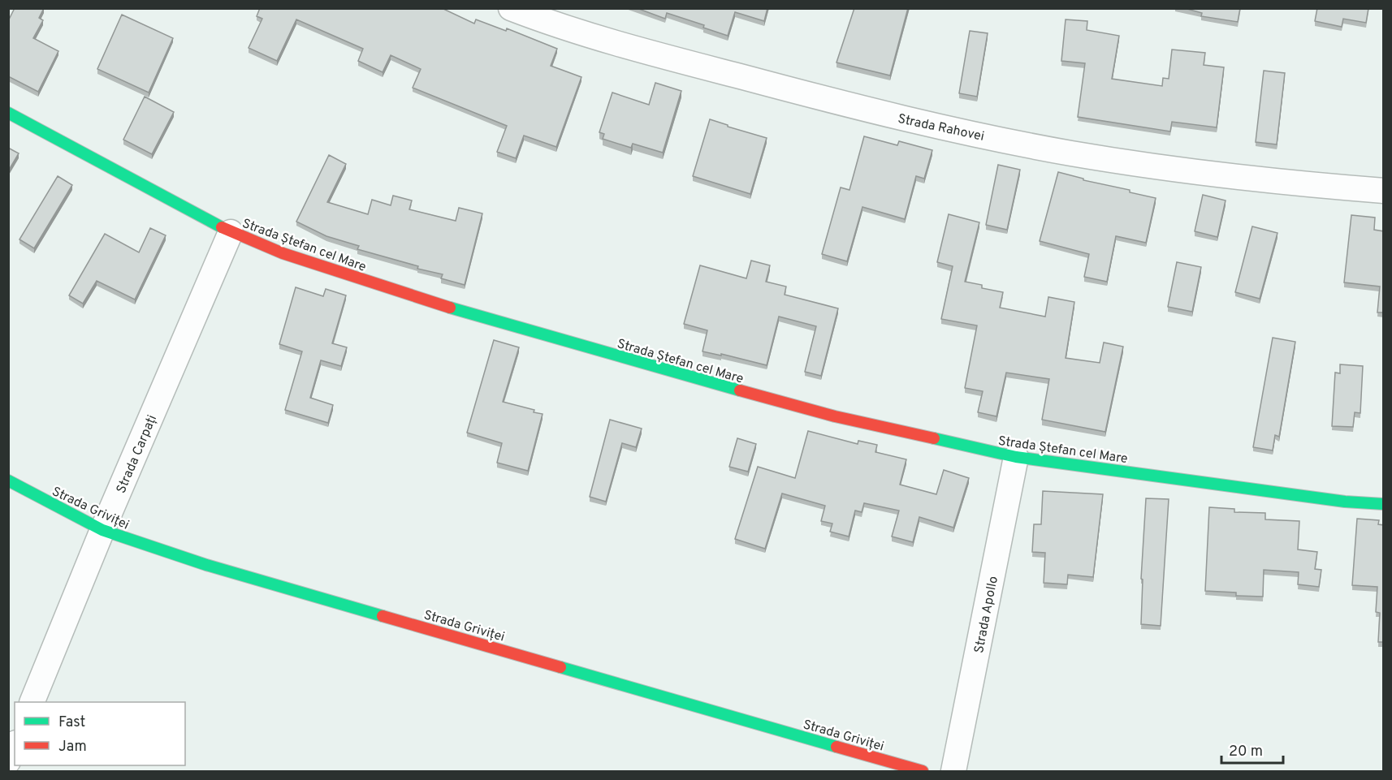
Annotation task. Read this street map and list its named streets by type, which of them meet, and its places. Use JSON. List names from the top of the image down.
{
  "streets": {
    "street": [
      "Strada Rahovei",
      "Strada Ștefan cel Mare",
      "Strada Carpați",
      "Strada Griviței",
      "Strada Apollo"
    ]
  },
  "crossings": [
    ["Strada Ștefan cel Mare", "Strada Carpați"],
    ["Strada Ștefan cel Mare", "Strada Apollo"],
    ["Strada Carpați", "Strada Griviței"]
  ],
  "legend": ["Fast", "Jam"],
  "scale_bar": "20 m"
}
